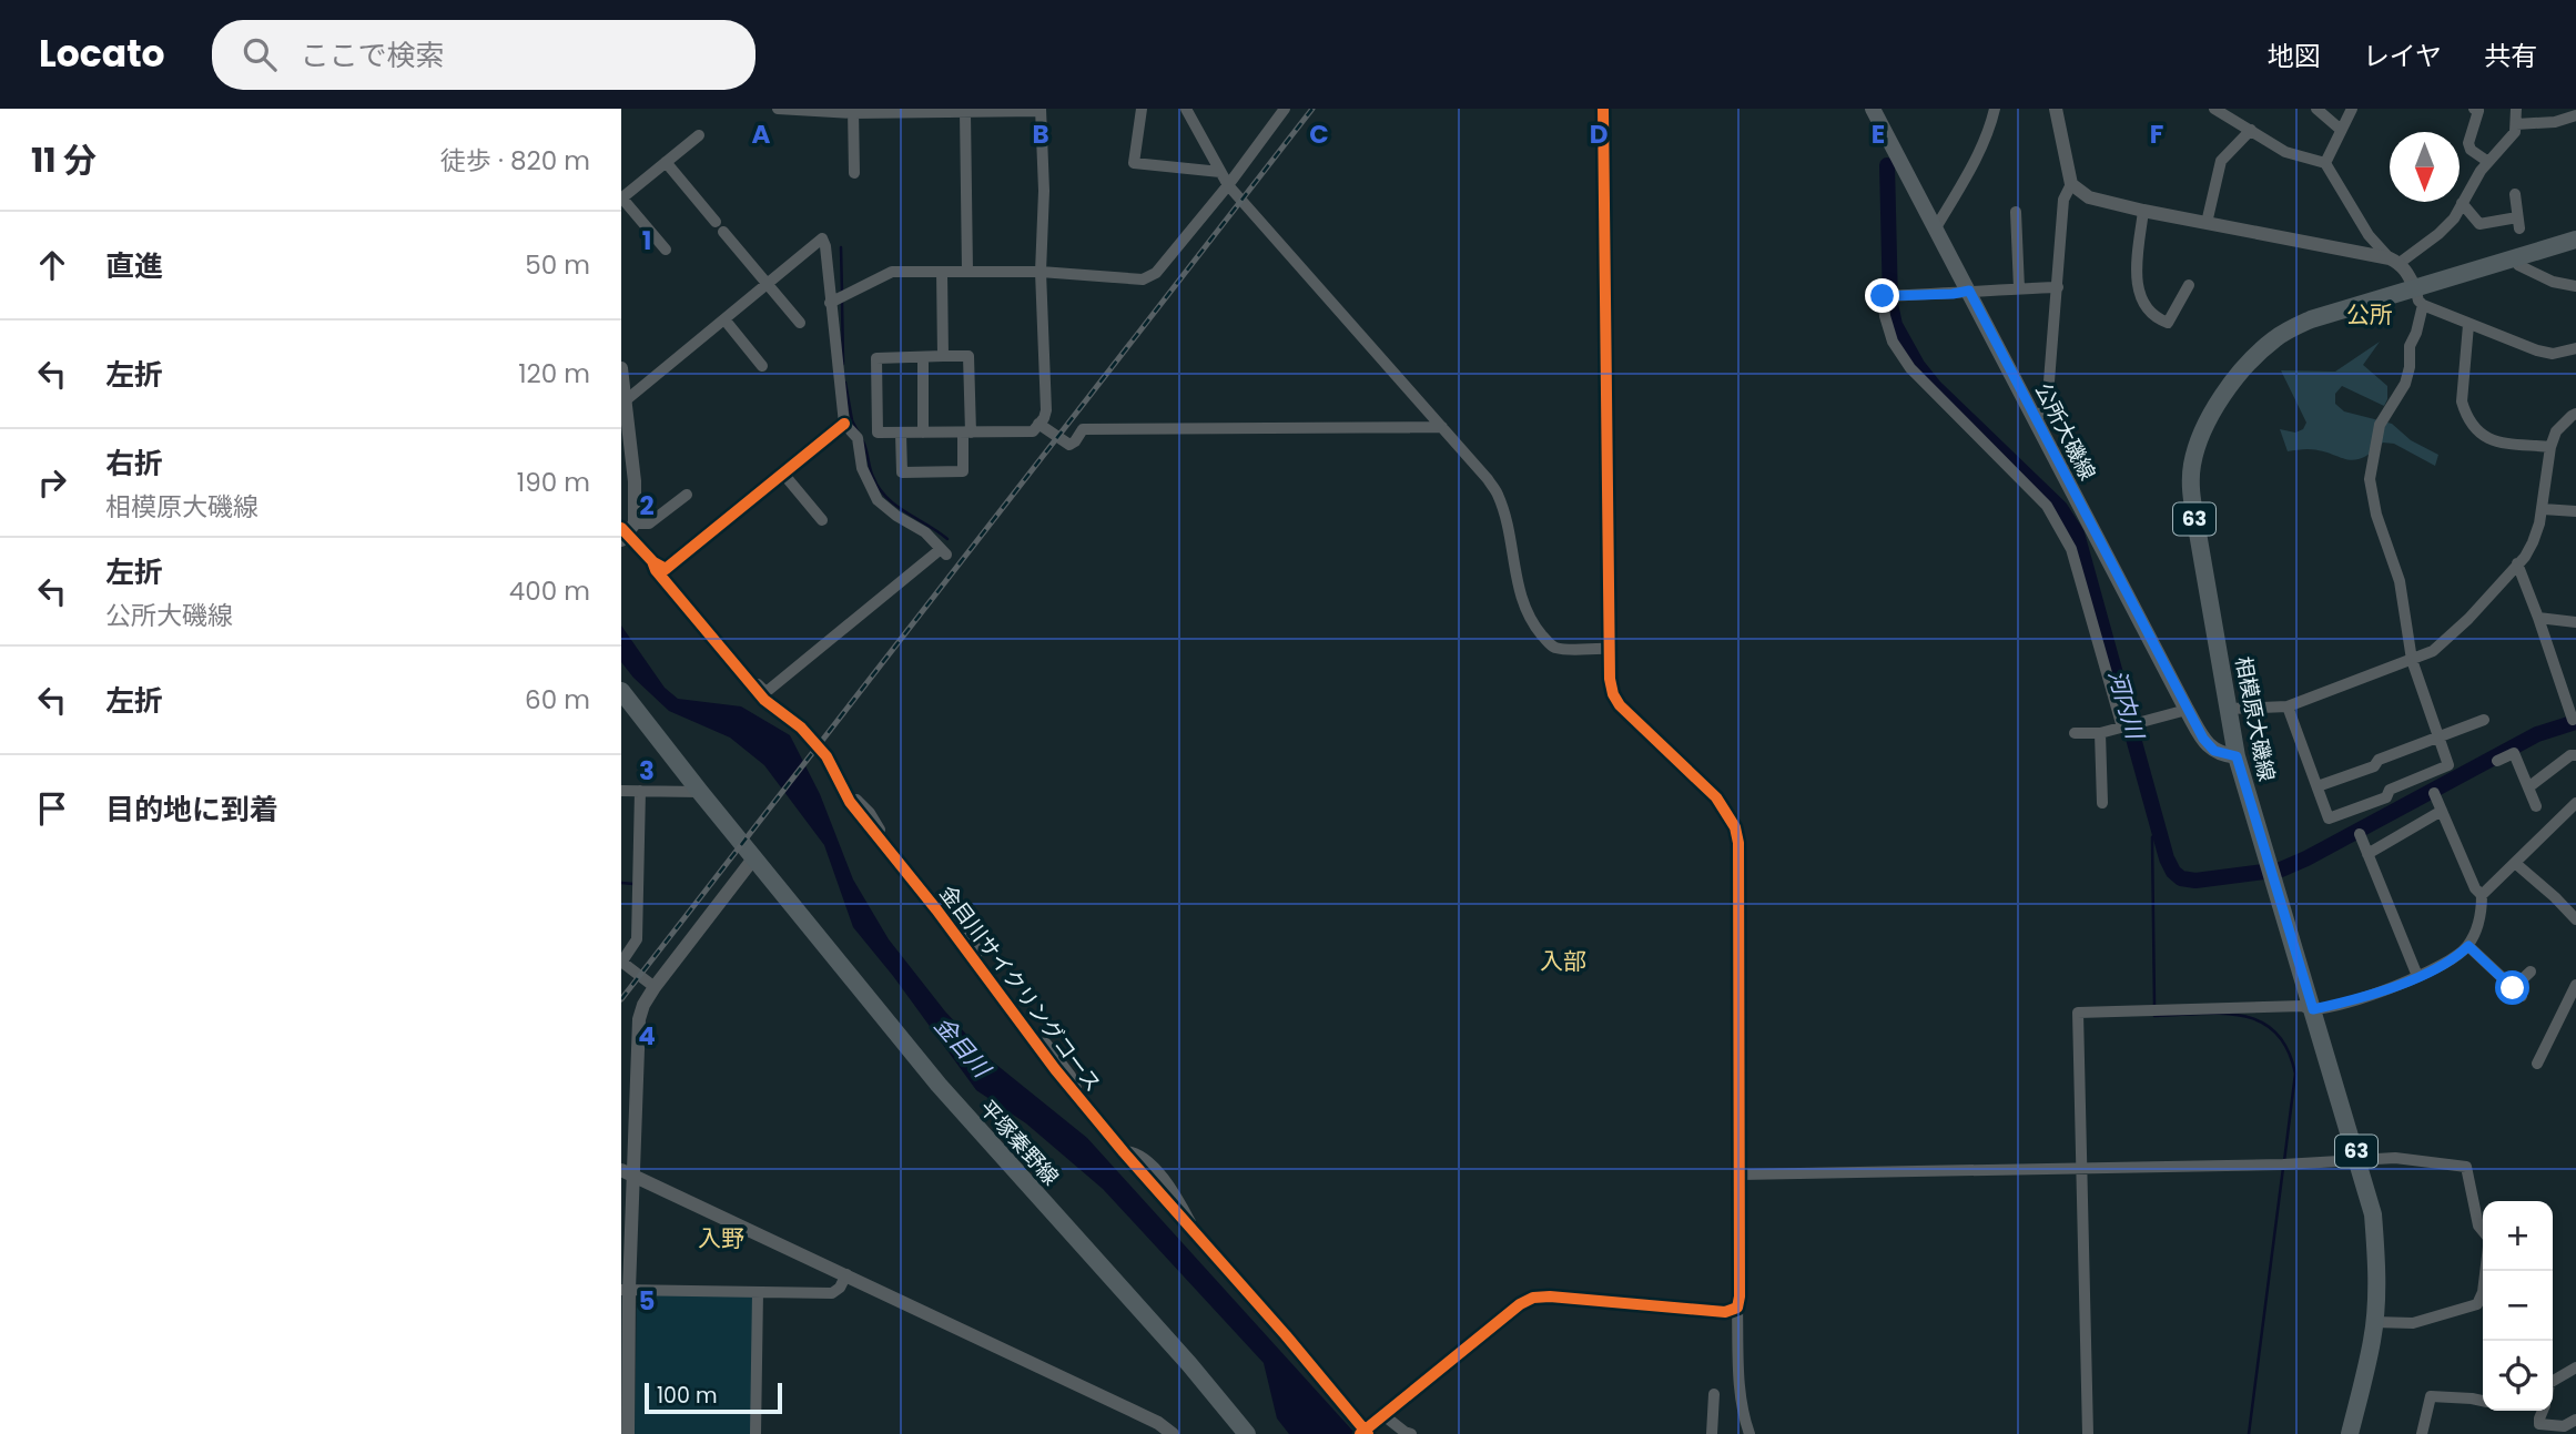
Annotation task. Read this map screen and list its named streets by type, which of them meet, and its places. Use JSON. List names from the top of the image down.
{
  "streets": {
    "main road": [
      "公所大磯線",
      "63",
      "相模原大磯線",
      "平塚秦野線"
    ],
    "street": ["金目川サイクリングコース"]
  },
  "crossings": [
    ["公所大磯線", "相模原大磯線"]
  ],
  "districts": ["公所", "入部", "入野"],
  "water": ["河内川", "金目川"],
  "scale_bar": "100 m",
  "north": "bottom",
  "page": {
    "header": "Locato",
    "search": "ここで検索",
    "nav": ["地図", "レイヤ", "共有"],
    "heading": ["11 分", "徒歩 · 820 m"],
    "list": [
      ["直進", "50 m"],
      ["左折", "120 m"],
      ["右折", "相模原大磯線", "190 m"],
      ["左折", "公所大磯線", "400 m"],
      ["左折", "60 m"],
      "目的地に到着"
    ],
    "map_buttons": ["+", "−"],
    "scale": "100 m"
  },
  "grid": {
    "columns": [
      "A",
      "B",
      "C",
      "D",
      "E",
      "F"
    ],
    "rows": [
      "1",
      "2",
      "3",
      "4",
      "5"
    ]
  }
}
